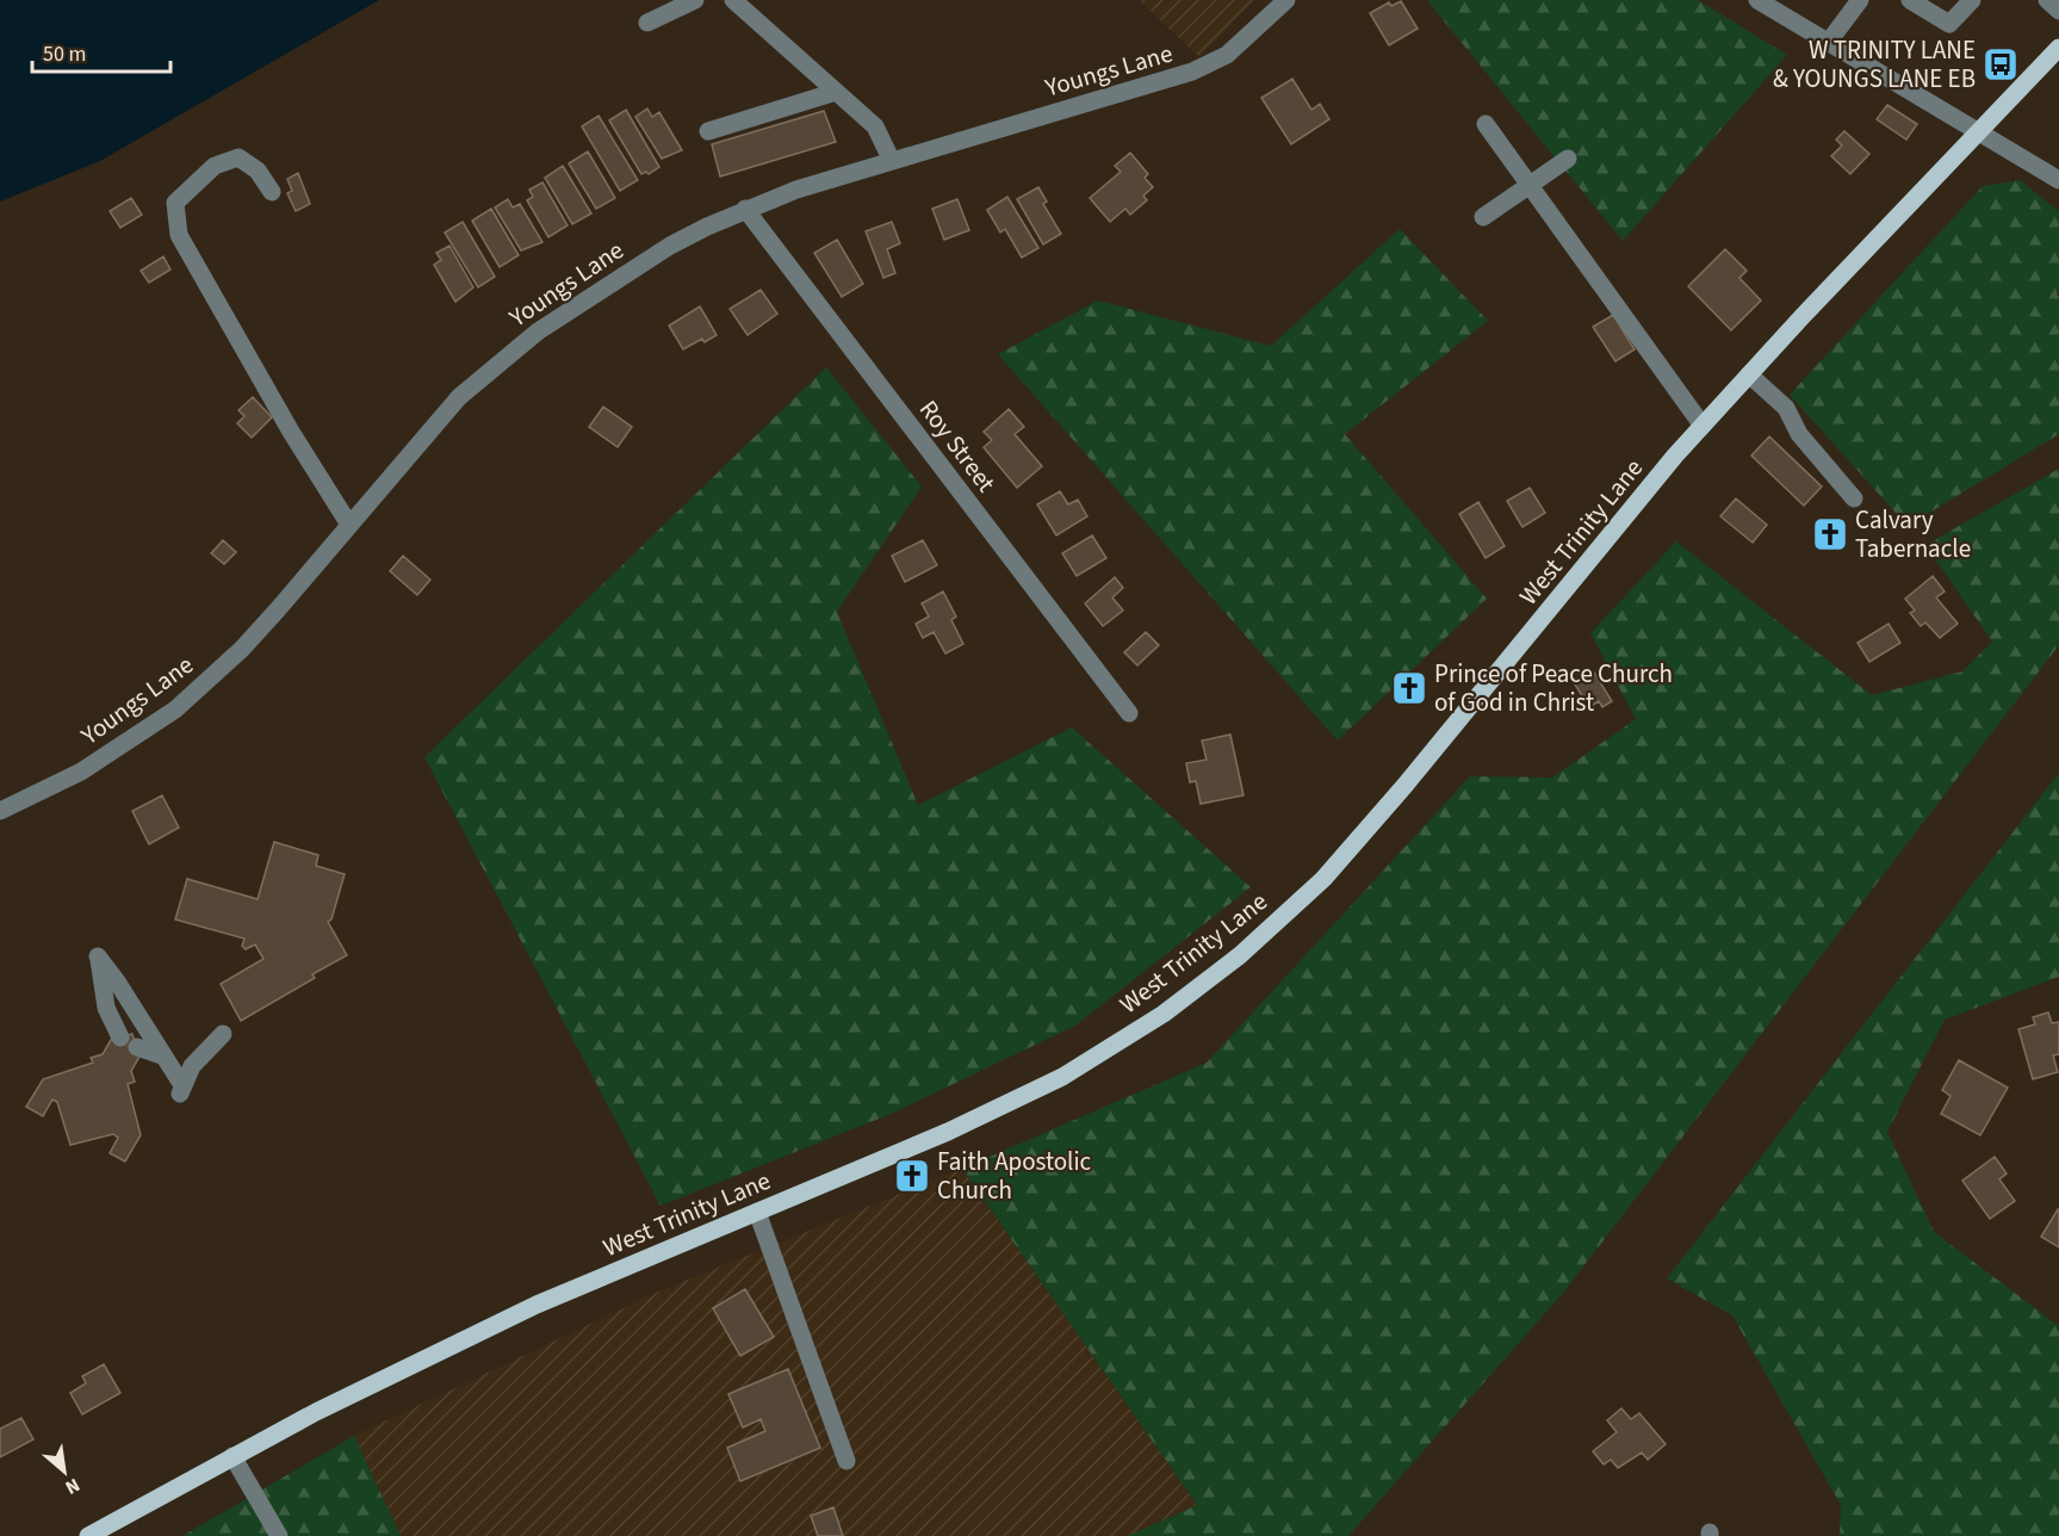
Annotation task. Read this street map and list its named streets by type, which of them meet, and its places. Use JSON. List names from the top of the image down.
{
  "streets": {
    "main road": ["West Trinity Lane"],
    "street": ["Youngs Lane", "Roy Street"]
  },
  "crossings": [
    ["Youngs Lane", "Roy Street"]
  ],
  "places": {
    "bus stop": ["W TRINITY LANE & YOUNGS LANE EB"],
    "church": ["Calvary Tabernacle", "Prince of Peace Church of God in Christ", "Faith Apostolic Church"]
  },
  "scale_bar": "50 m",
  "north": "bottom right"
}
